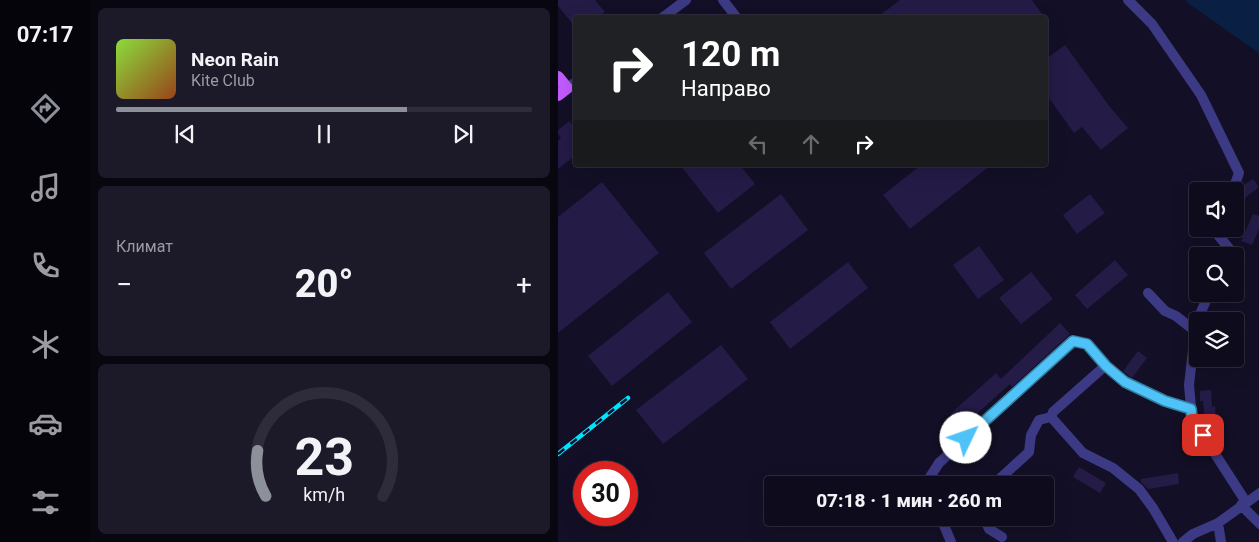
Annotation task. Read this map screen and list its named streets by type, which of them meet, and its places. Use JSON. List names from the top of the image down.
{
  "page": {
    "tabs": "07:17",
    "turn": ["120 m", "Направо"],
    "song": ["Neon Rain", "Kite Club"],
    "tile": "Климат",
    "heat": ["−", "20°", "+"],
    "limit": "30",
    "trip": "07:18 · 1 мин · 260 m",
    "gauge": ["23", "km/h"]
  }
}
